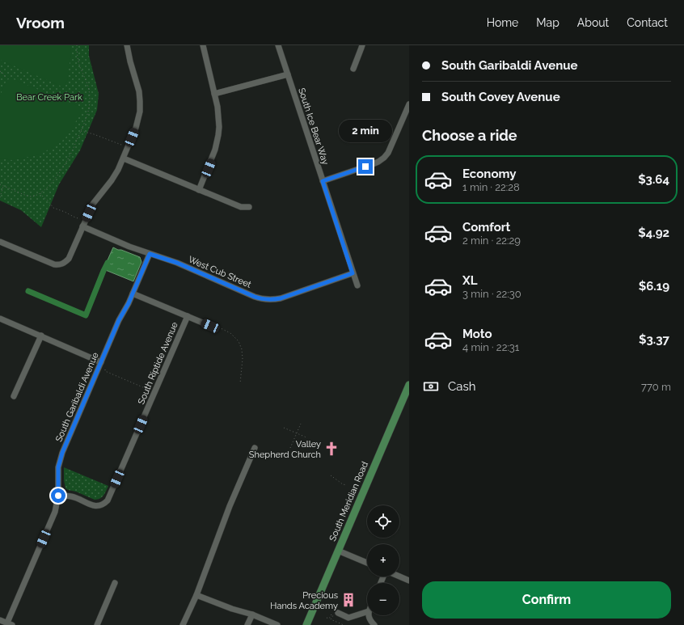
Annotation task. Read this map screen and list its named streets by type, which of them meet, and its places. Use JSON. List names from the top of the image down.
{
  "streets": {
    "main road": ["South Meridian Road"],
    "street": [
      "South Ice Bear Way",
      "West Cub Street",
      "South Riptide Avenue",
      "South Garibaldi Avenue"
    ]
  },
  "crossings": [
    ["South Ice Bear Way", "West Cub Street"],
    ["West Cub Street", "South Garibaldi Avenue"],
    ["South Riptide Avenue", "South Garibaldi Avenue"]
  ],
  "parks": ["Bear Creek Park"],
  "places": {
    "church": ["Valley Shepherd Church"],
    "building": ["Precious Hands Academy"]
  },
  "page": {
    "header": "Vroom",
    "nav": [
      "Home",
      "Map",
      "About",
      "Contact"
    ],
    "banner": ["South Garibaldi Avenue", "South Covey Avenue"],
    "heading": "Choose a ride",
    "bubble": "2 min",
    "list": [
      {
        "name": "Economy",
        "note": "1 min · 22:28",
        "value": "$3.64"
      },
      {
        "name": "Comfort",
        "note": "2 min · 22:29",
        "value": "$4.92"
      },
      {
        "name": "XL",
        "note": "3 min · 22:30",
        "value": "$6.19"
      },
      {
        "name": "Moto",
        "note": "4 min · 22:31",
        "value": "$3.37"
      }
    ],
    "pay": ["Cash", "770 m"],
    "map_buttons": ["+", "−"],
    "buttons": "Confirm"
  }
}
